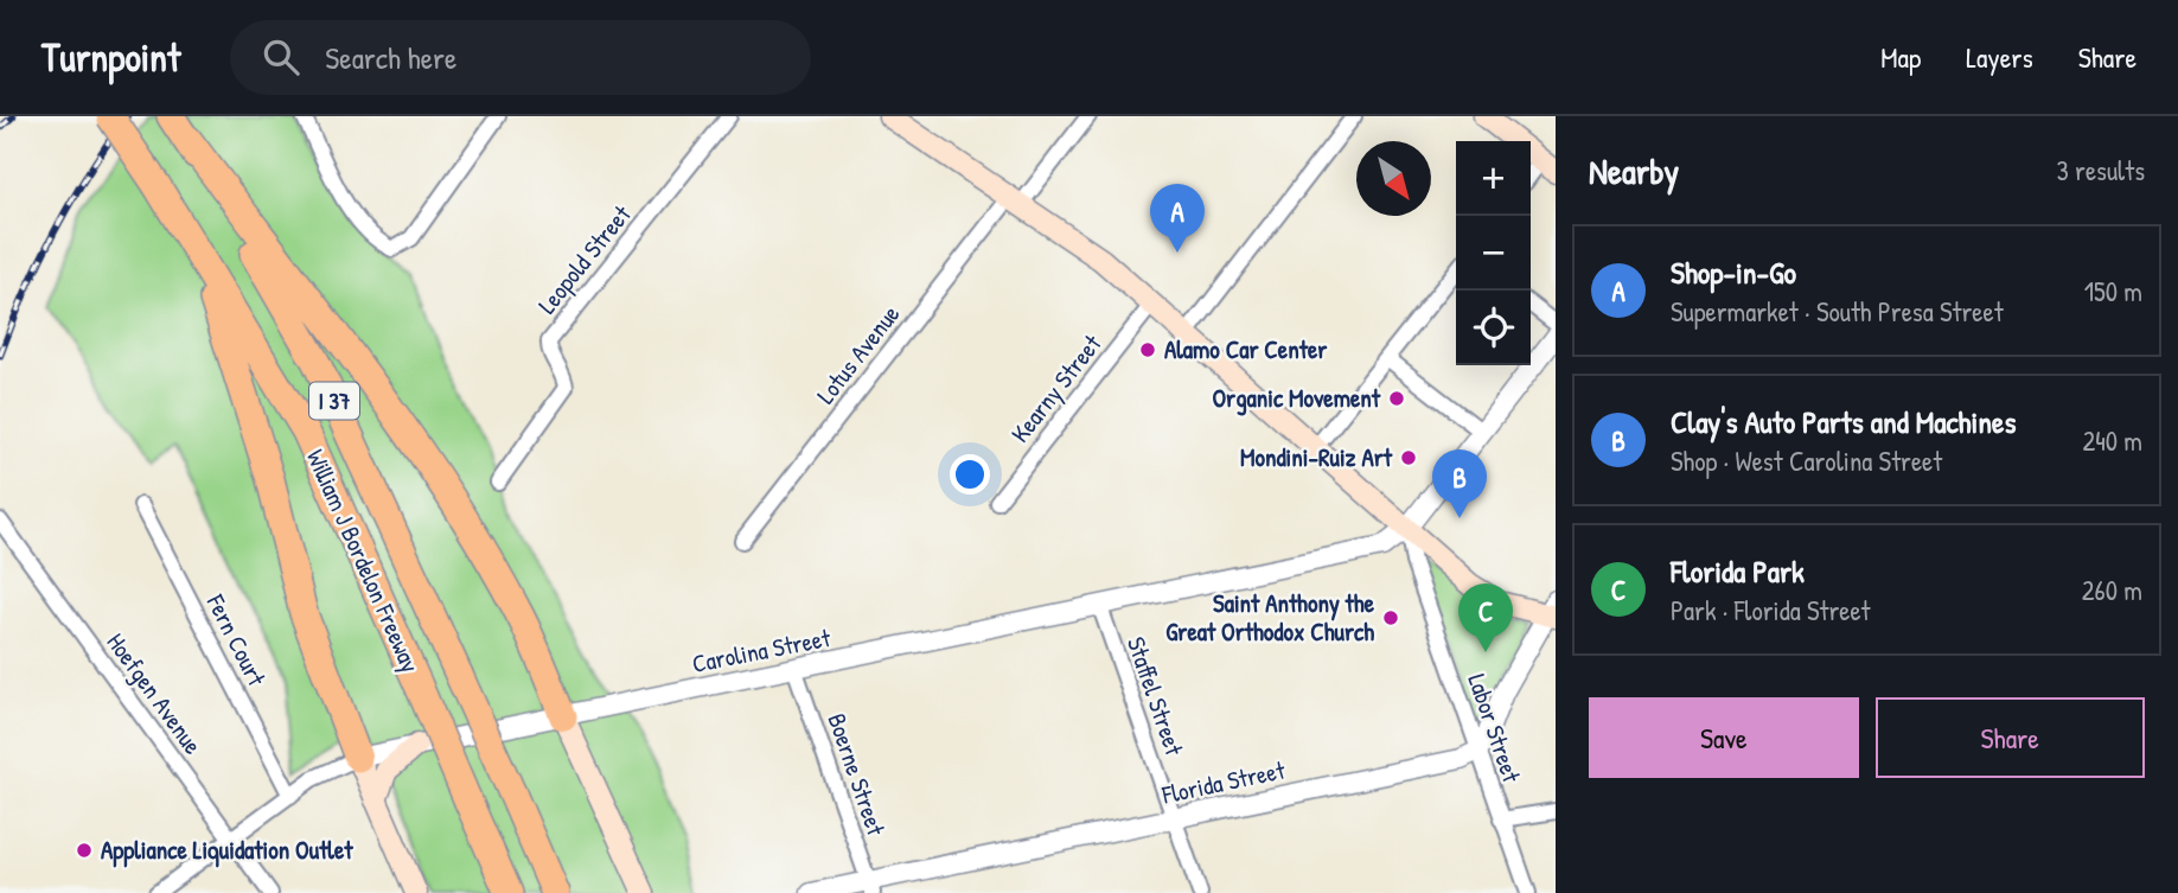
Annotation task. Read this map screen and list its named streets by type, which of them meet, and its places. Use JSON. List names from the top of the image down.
{
  "streets": {
    "highway": ["I 37", "William J Bordelon Freeway"],
    "street": [
      "Leopold Street",
      "Lotus Avenue",
      "Kearny Street",
      "Fern Court",
      "Carolina Street",
      "Hoefgen Avenue",
      "Staffel Street",
      "Labor Street",
      "Boerne Street",
      "Florida Street"
    ]
  },
  "crossings": [
    ["Fern Court", "Carolina Street"],
    ["Carolina Street", "Hoefgen Avenue"],
    ["Carolina Street", "Staffel Street"],
    ["Carolina Street", "Labor Street"],
    ["Carolina Street", "Boerne Street"],
    ["Staffel Street", "Florida Street"],
    ["Labor Street", "Florida Street"],
    ["Boerne Street", "Florida Street"]
  ],
  "places": [
    "Alamo Car Center",
    "Organic Movement",
    "Mondini-Ruiz Art",
    "Saint Anthony the Great Orthodox Church",
    "Appliance Liquidation Outlet"
  ],
  "north": "bottom right",
  "page": {
    "header": "Turnpoint",
    "search": "Search here",
    "nav": ["Map", "Layers", "Share"],
    "heading": ["Nearby", "3 results"],
    "map_buttons": ["+", "−"],
    "pins": ["A", "B", "C"],
    "list": [
      {
        "mark": "A",
        "name": "Shop-in-Go",
        "note": "Supermarket · South Presa Street",
        "value": "150 m"
      },
      {
        "mark": "B",
        "name": "Clay's Auto Parts and Machines",
        "note": "Shop · West Carolina Street",
        "value": "240 m"
      },
      {
        "mark": "C",
        "name": "Florida Park",
        "note": "Park · Florida Street",
        "value": "260 m"
      }
    ],
    "buttons": ["Save", "Share"]
  }
}
